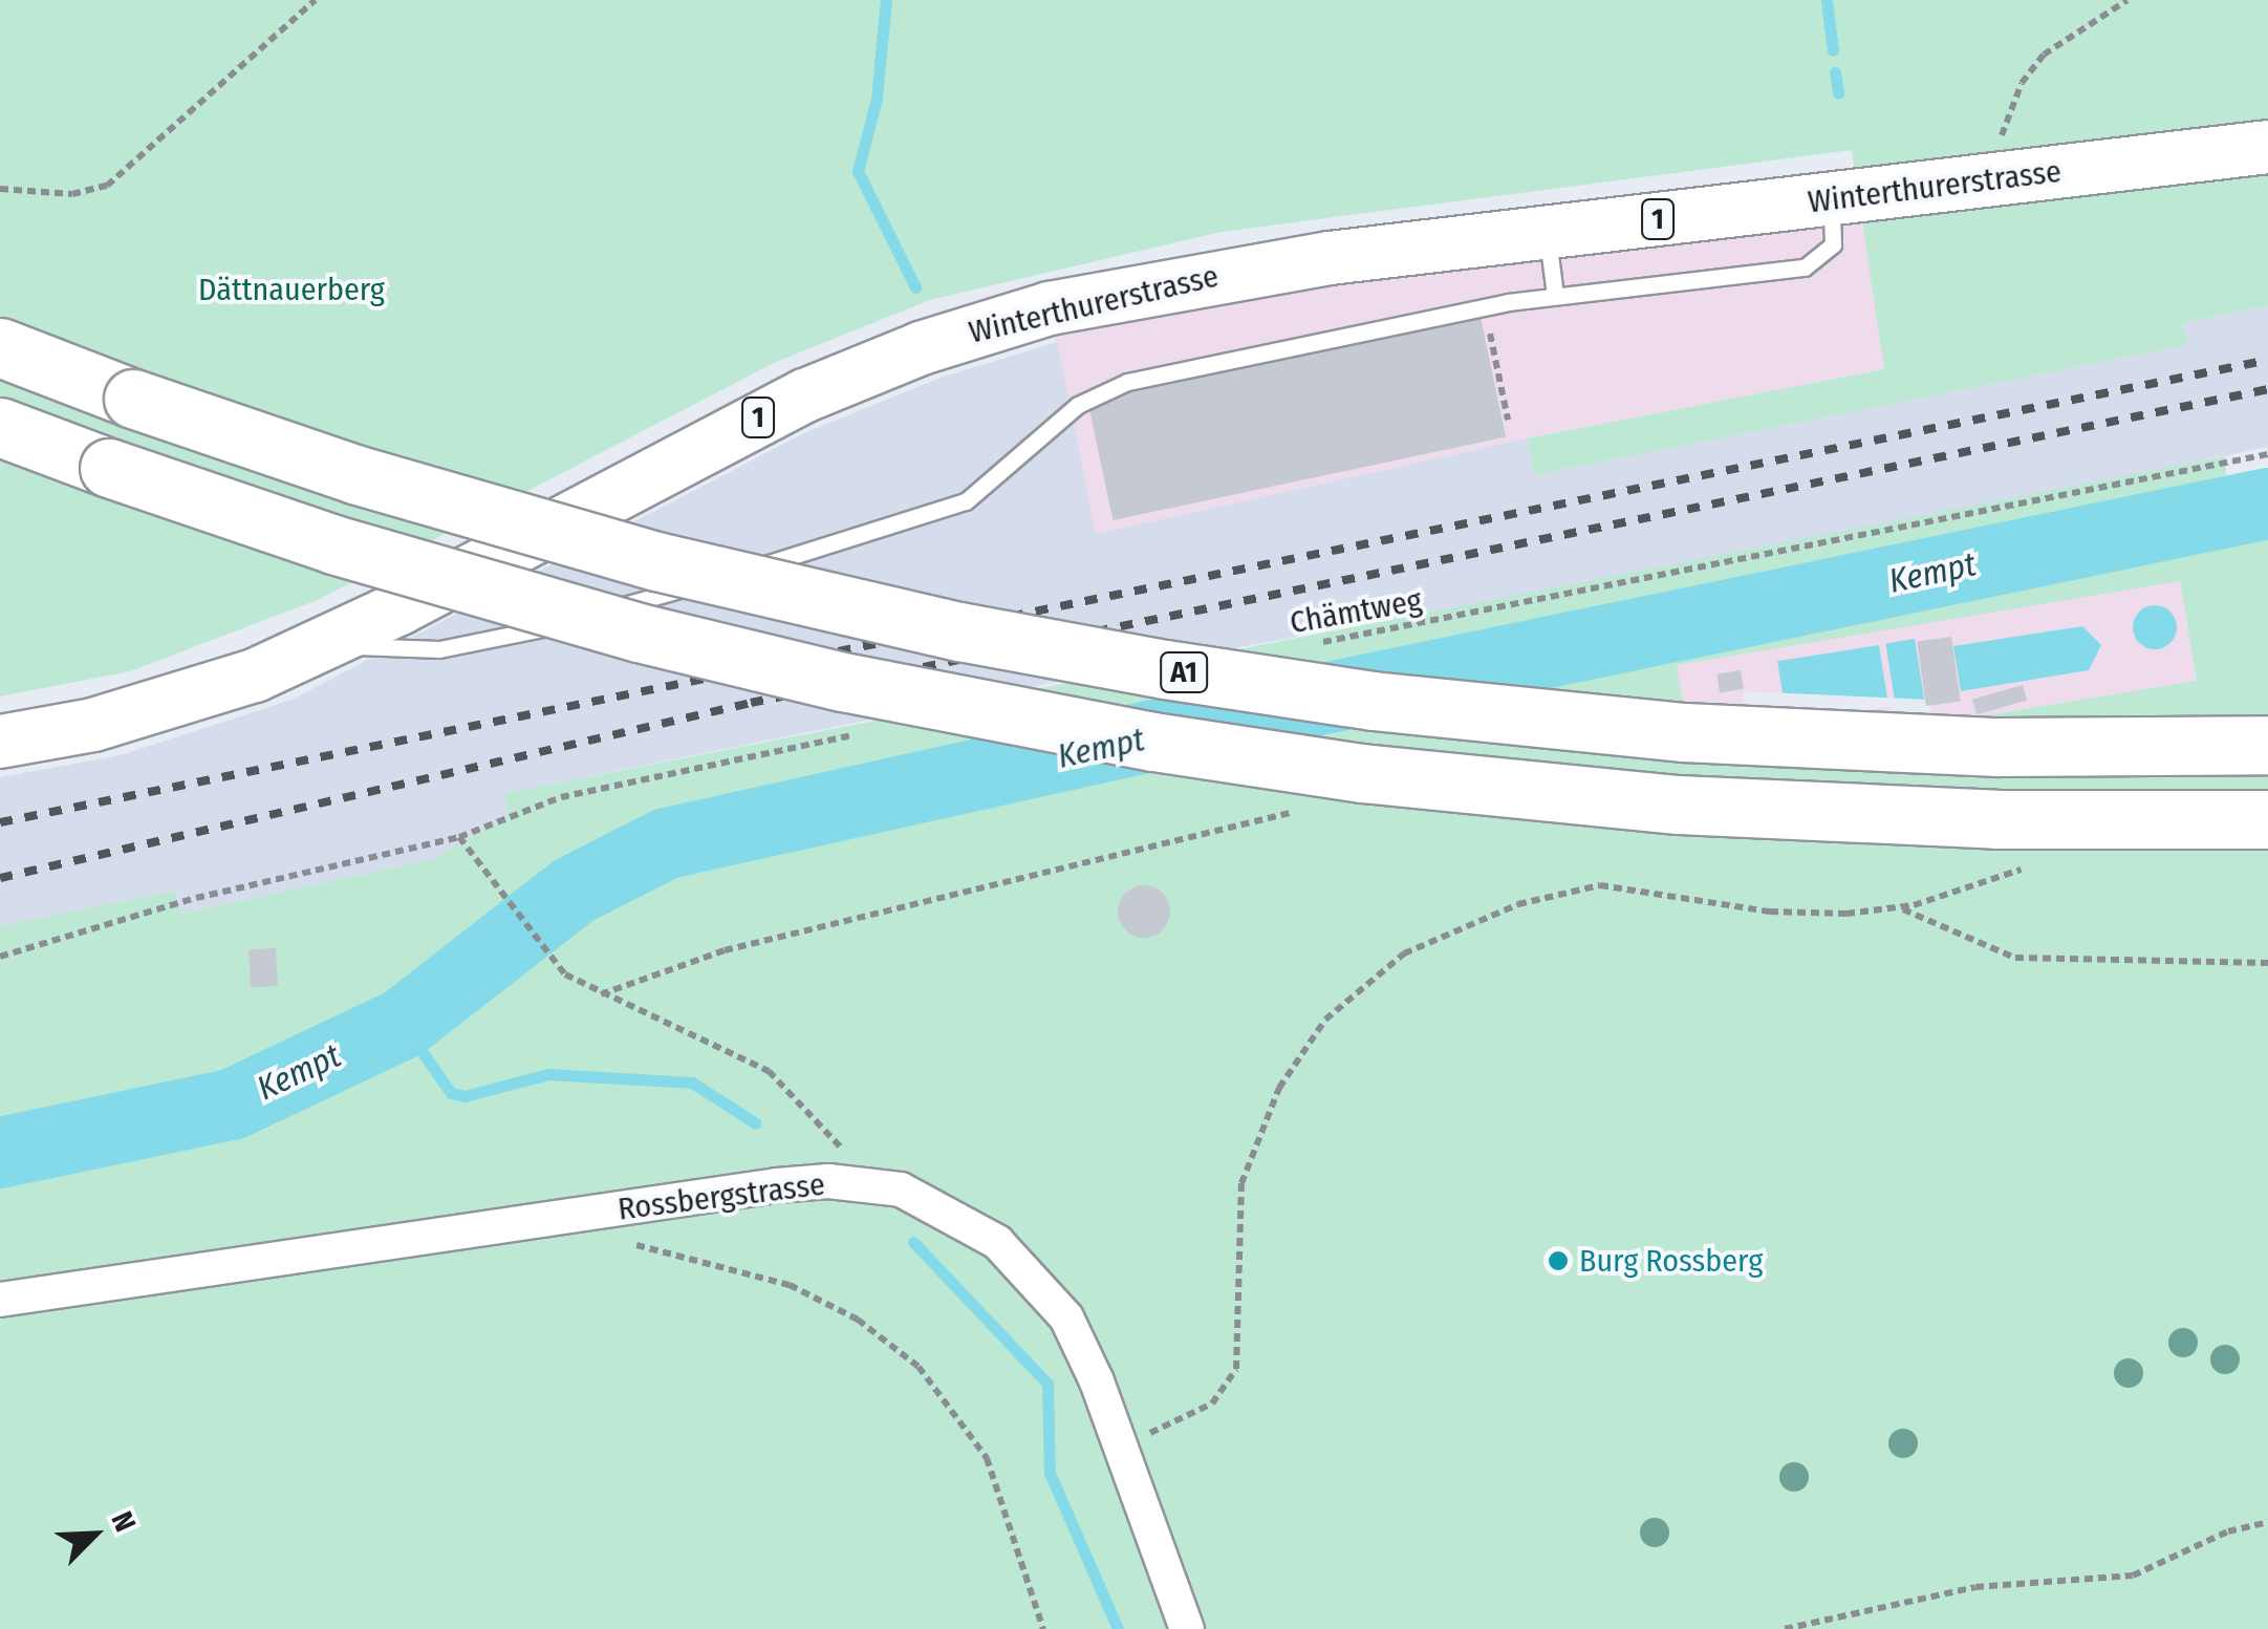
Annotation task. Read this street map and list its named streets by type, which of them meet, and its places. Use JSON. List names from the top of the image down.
{
  "streets": {
    "highway": ["A1"],
    "main road": ["Winterthurerstrasse", "1"],
    "street": ["Rossbergstrasse"],
    "path": ["Chämtweg"]
  },
  "water": ["Kempt"],
  "parks": ["Dättnauerberg"],
  "places": ["Burg Rossberg"],
  "north": "top right"
}
